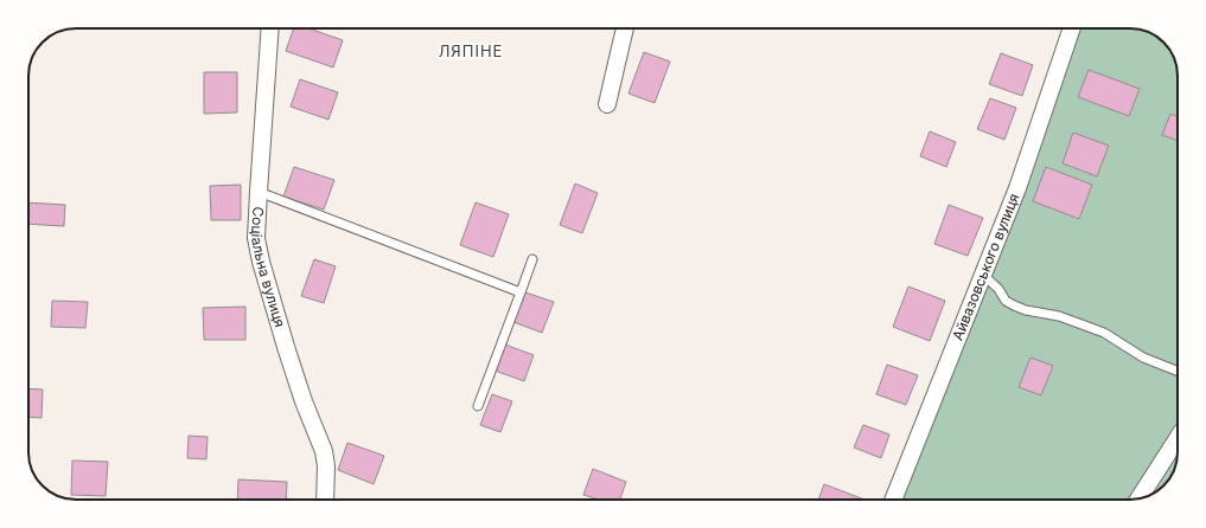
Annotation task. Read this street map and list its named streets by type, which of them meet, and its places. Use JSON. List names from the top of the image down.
{
  "streets": {
    "street": ["Соціальна вулиця", "Айвазовського вулиця"]
  },
  "districts": ["ЛЯПІНЕ"]
}
